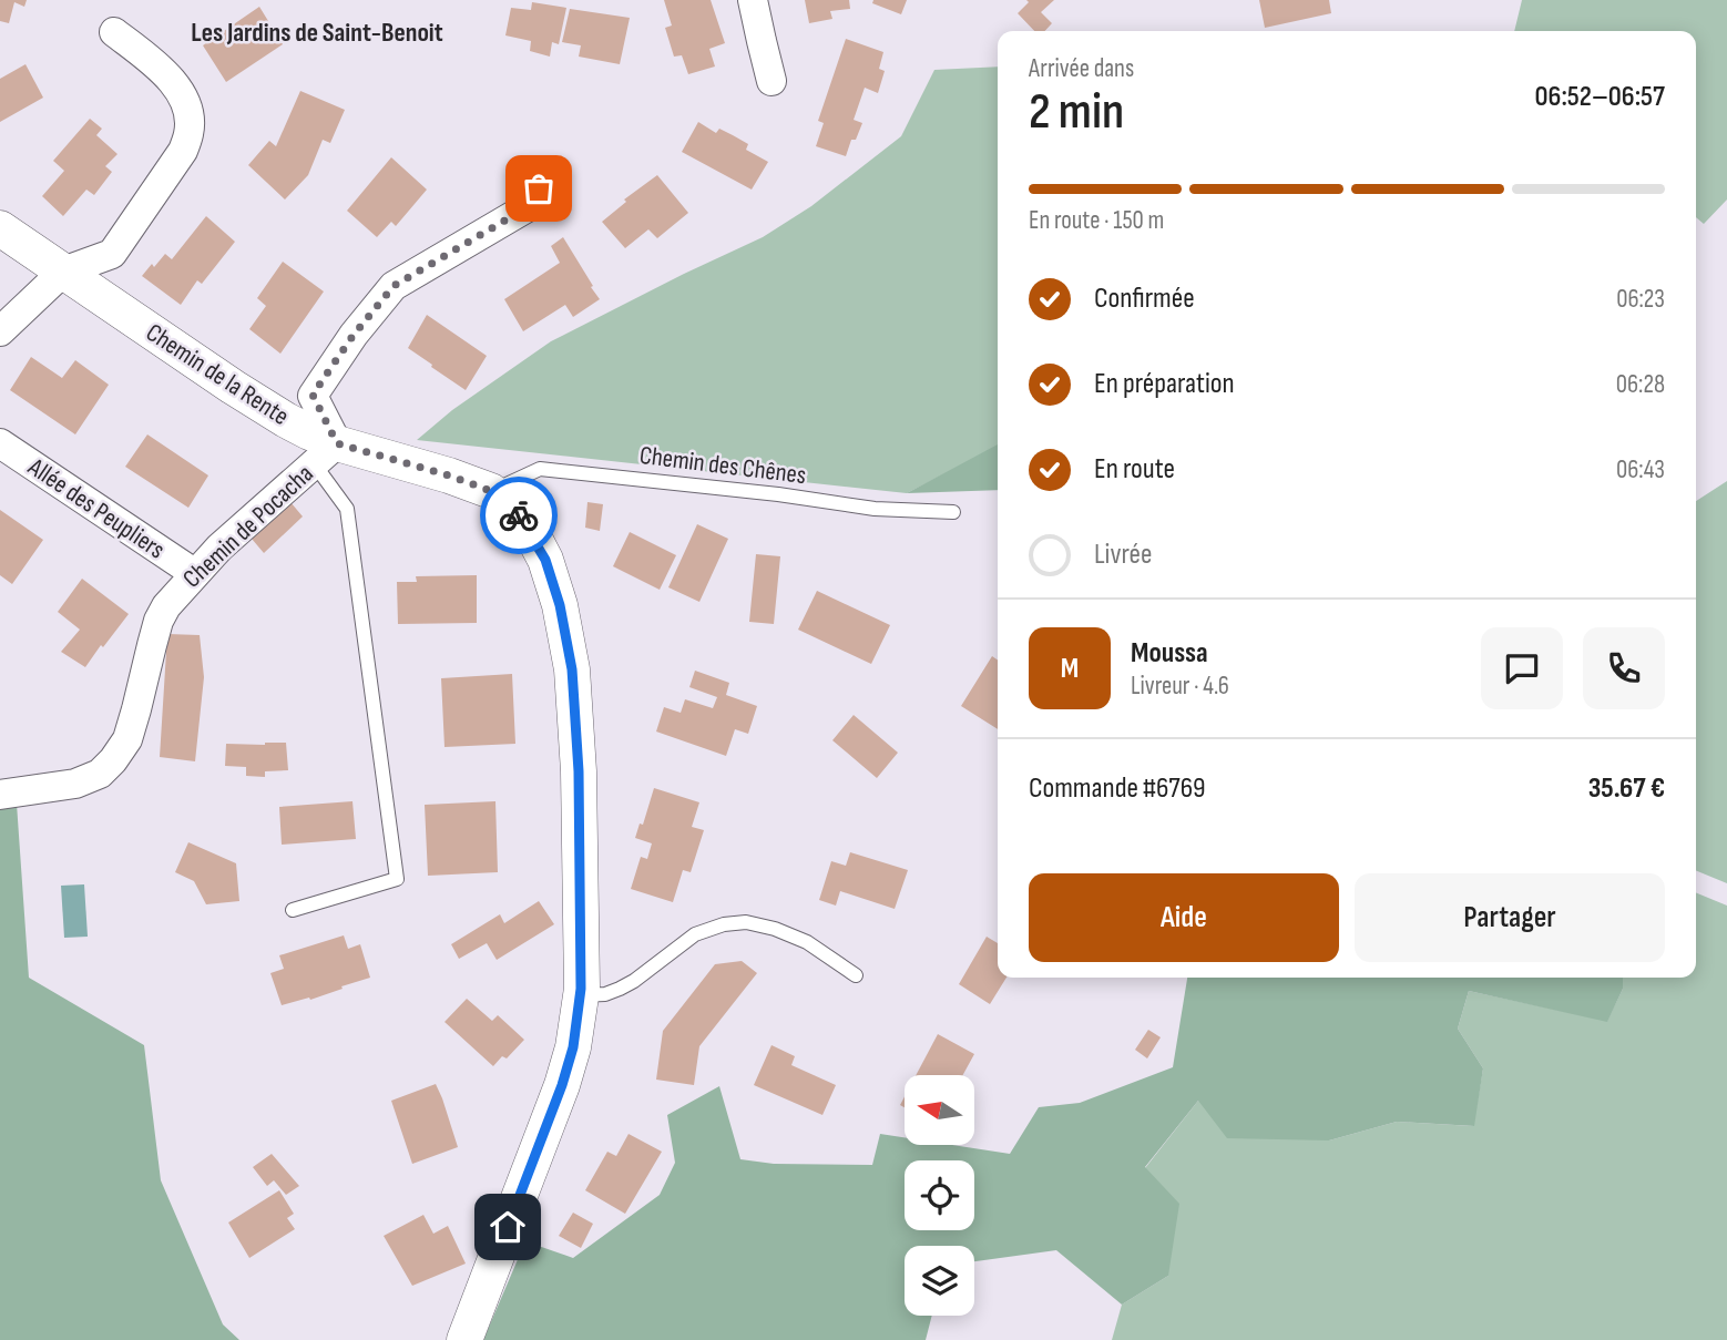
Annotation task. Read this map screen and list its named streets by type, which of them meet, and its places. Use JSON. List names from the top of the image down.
{
  "streets": {
    "street": ["Chemin de la Rente", "Allée des Peupliers", "Chemin de Pocacha"],
    "lane": ["Chemin des Chênes"]
  },
  "crossings": [
    ["Chemin de la Rente", "Chemin des Chênes"],
    ["Chemin de la Rente", "Chemin de Pocacha"],
    ["Allée des Peupliers", "Chemin de Pocacha"]
  ],
  "districts": ["Les Jardins de Saint-Benoit"],
  "north": "left",
  "page": {
    "heading": ["2 min", "Arrivée dans", "06:52–06:57"],
    "panel": [
      "Moussa",
      "Livreur · 4.6",
      "Commande #6769",
      "35.67 €"
    ],
    "bar": "En route · 150 m",
    "list": [
      ["Confirmée", "06:23"],
      ["En préparation", "06:28"],
      ["En route", "06:43"],
      "Livrée"
    ],
    "round": "M",
    "buttons": ["Aide", "Partager"]
  }
}
